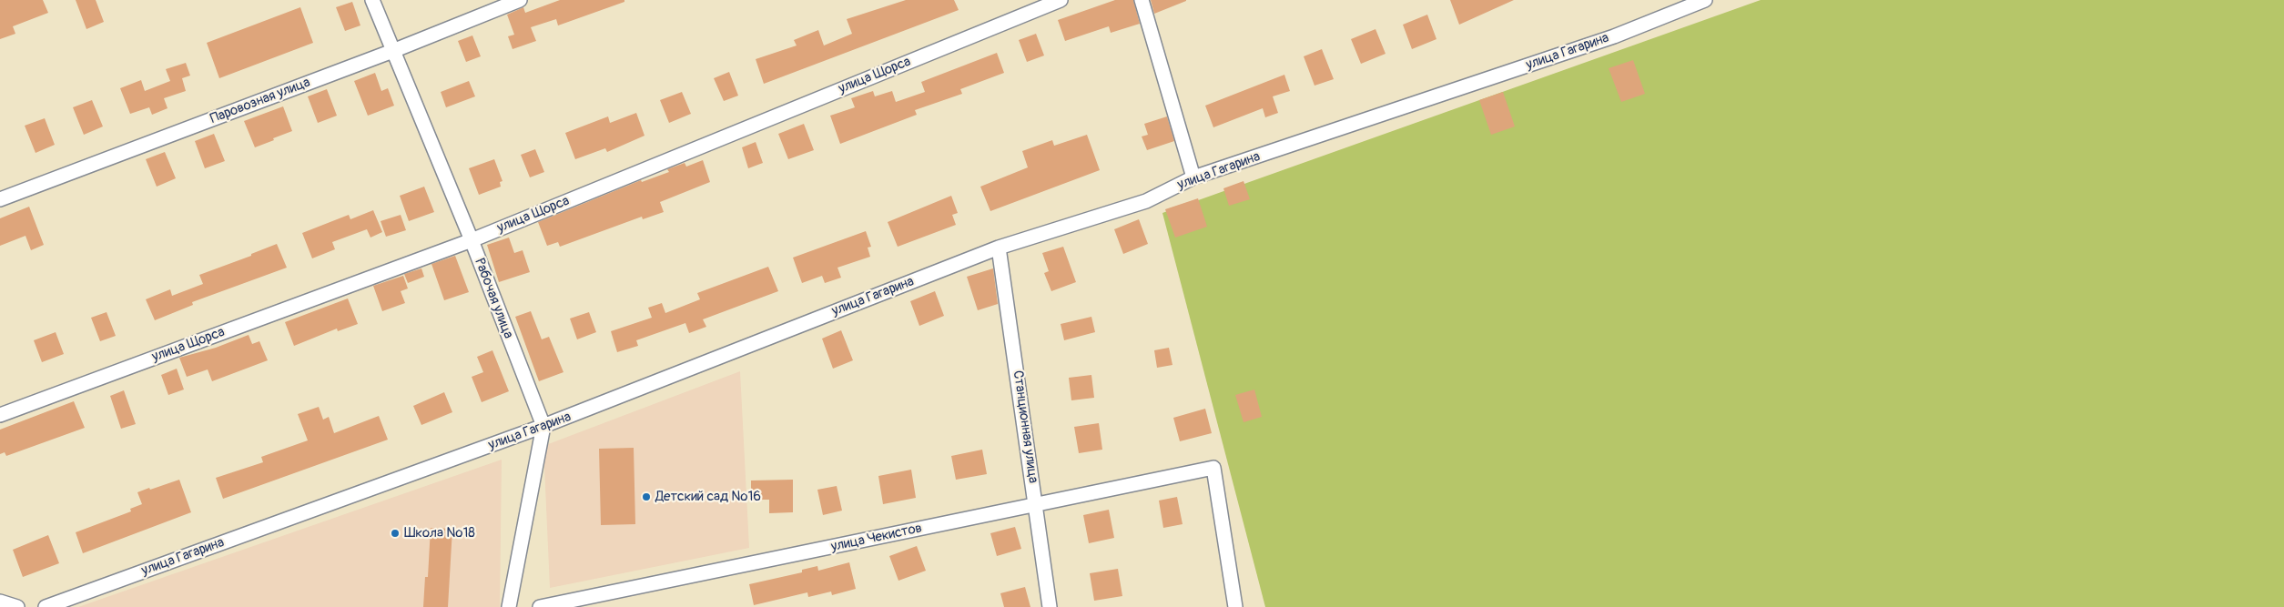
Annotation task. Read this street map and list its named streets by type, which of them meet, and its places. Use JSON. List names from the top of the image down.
{
  "streets": {
    "street": [
      "улица Гагарина",
      "улица Щорса",
      "Паровозная улица",
      "Рабочая улица",
      "Станционная улица",
      "улица Чекистов"
    ]
  },
  "crossings": [
    ["улица Гагарина", "Рабочая улица"],
    ["улица Гагарина", "Станционная улица"],
    ["улица Щорса", "Рабочая улица"],
    ["Паровозная улица", "Рабочая улица"],
    ["Станционная улица", "улица Чекистов"]
  ],
  "places": ["Детский сад №16", "Школа №18"]
}
